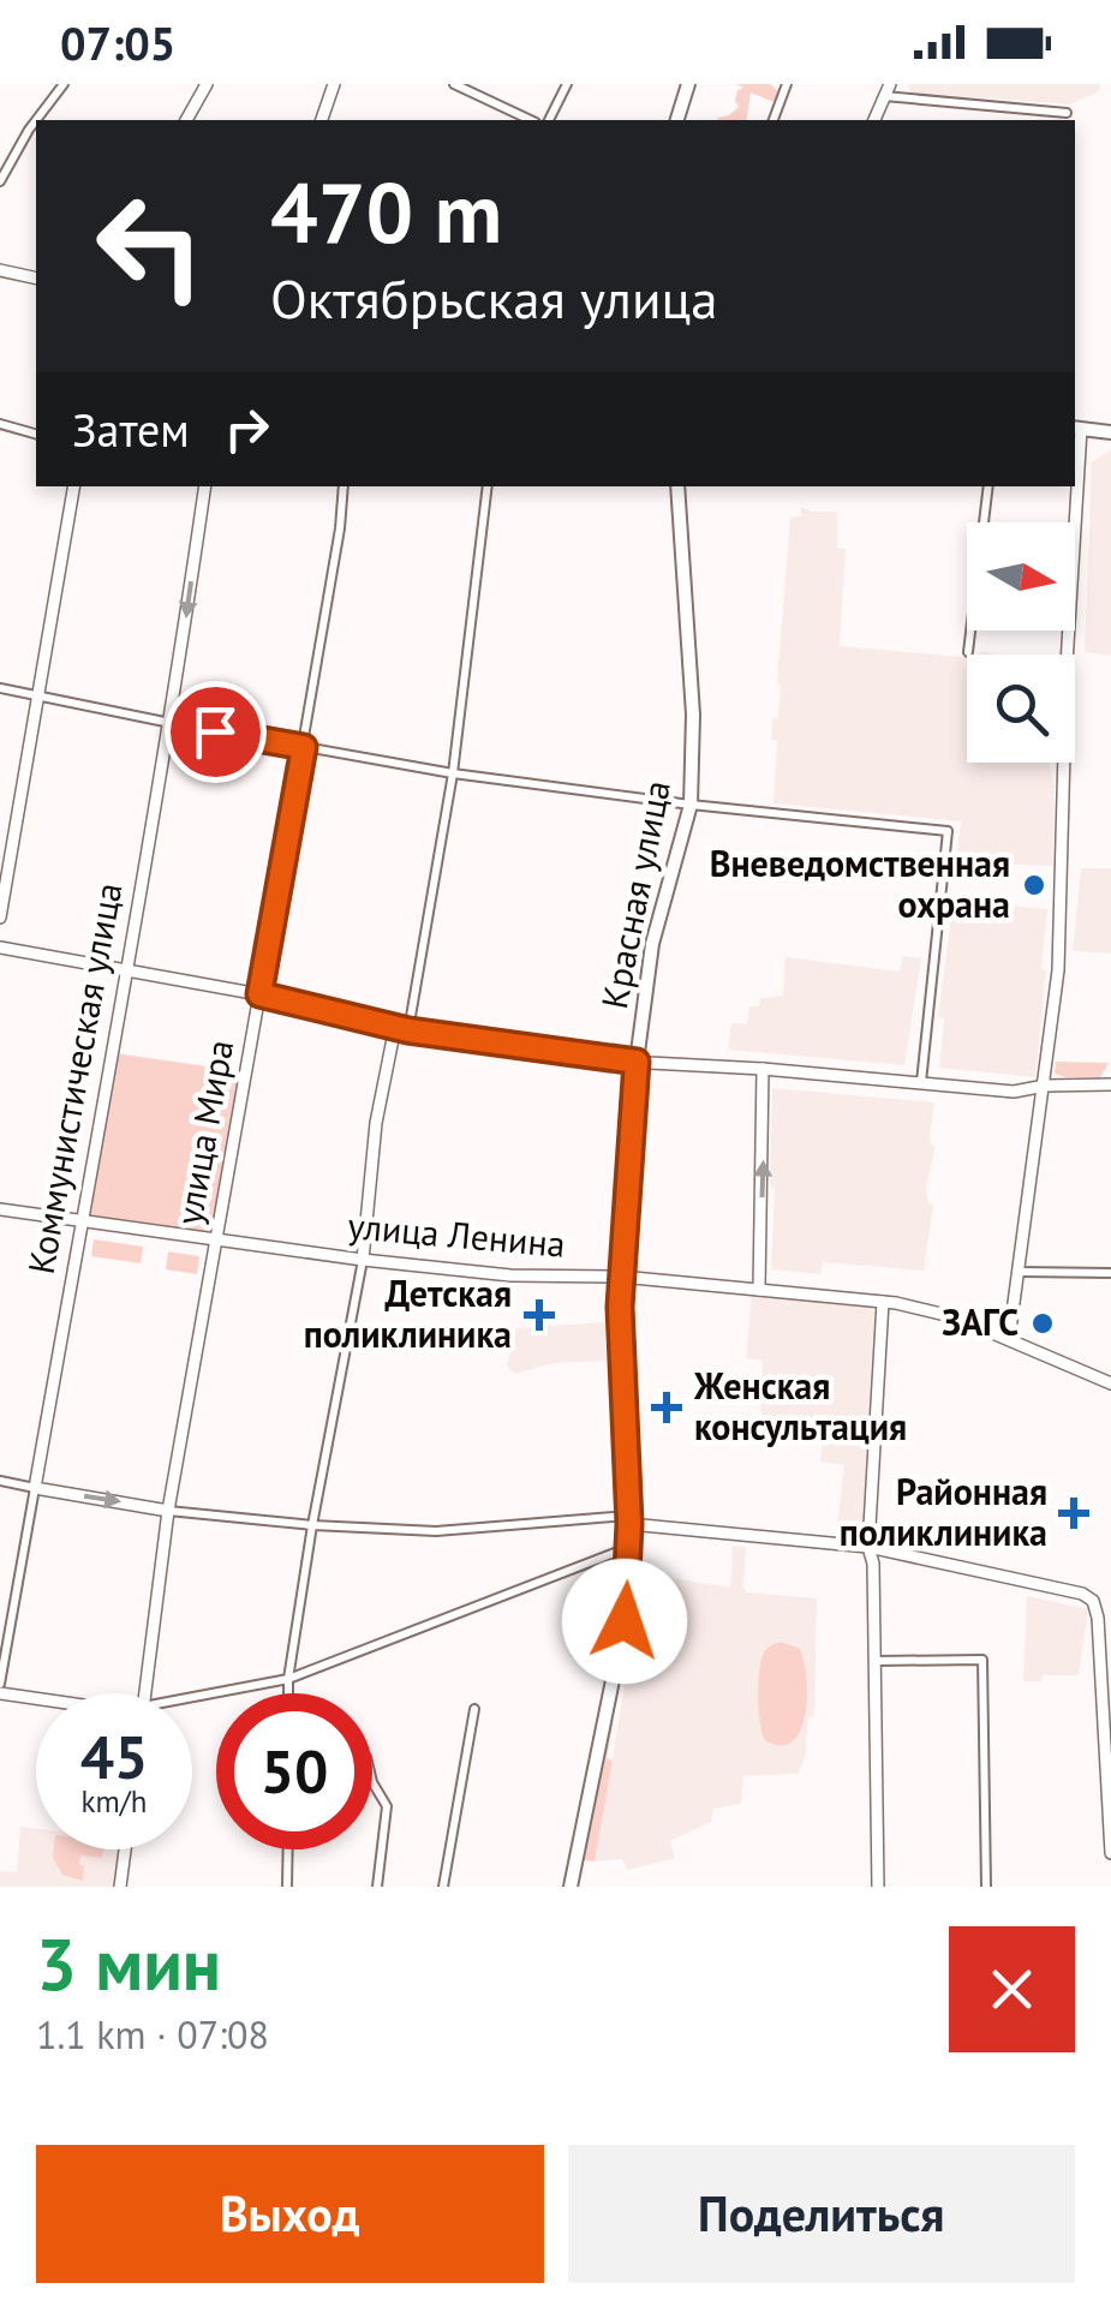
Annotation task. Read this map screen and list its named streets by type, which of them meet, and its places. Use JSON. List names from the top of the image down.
{
  "streets": {
    "main road": ["Красная улица"],
    "street": ["Коммунистическая улица", "улица Мира", "улица Ленина"]
  },
  "crossings": [
    ["Красная улица", "улица Ленина"],
    ["Коммунистическая улица", "улица Ленина"],
    ["улица Мира", "улица Ленина"]
  ],
  "places": {
    "other": ["Вневедомственная охрана", "ЗАГС"],
    "health": ["Детская поликлиника", "Женская консультация", "Районная поликлиника"]
  },
  "north": "right",
  "page": {
    "status": "07:05",
    "turn": ["470 m", "Октябрьская улица"],
    "then": "Затем",
    "speed": "45 km/h",
    "limit": "50",
    "heading": ["3 мин", "1.1 km · 07:08"],
    "buttons": ["Выход", "Поделиться"]
  }
}
